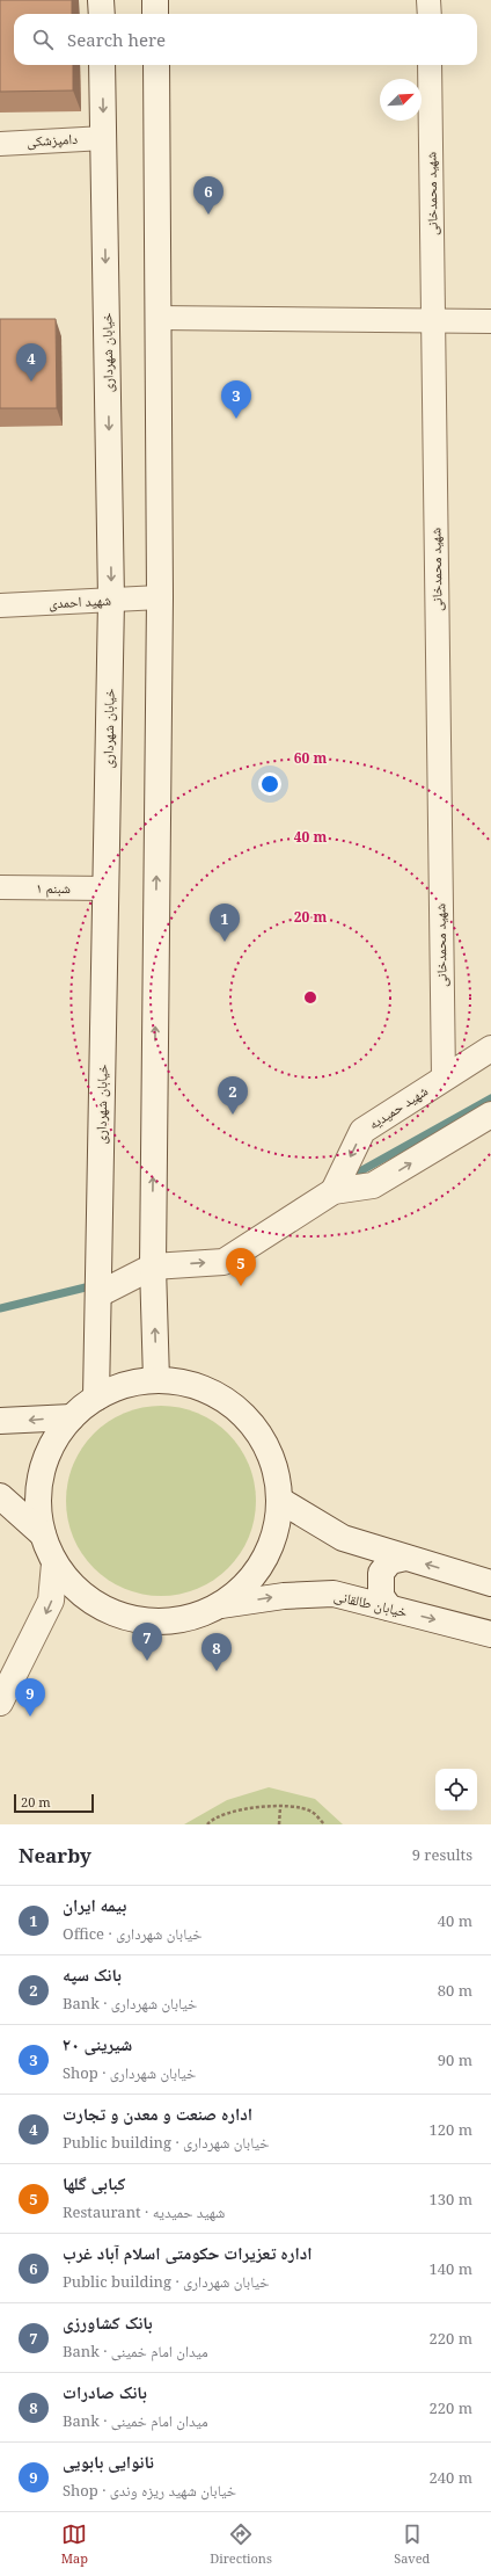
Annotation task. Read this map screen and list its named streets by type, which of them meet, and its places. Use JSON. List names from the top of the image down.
{
  "streets": {
    "main road": ["خیابان شهرداری", "شهید حمیدیه", "خیابان طالقانی"],
    "street": [
      "دامپزشکی",
      "شهید محمدخانی",
      "شهید احمدی",
      "شبنم ۱"
    ]
  },
  "crossings": [
    ["دامپزشکی", "خیابان شهرداری"],
    ["شهید محمدخانی", "شهید حمیدیه"],
    ["خیابان شهرداری", "شهید احمدی"],
    ["خیابان شهرداری", "شبنم ۱"]
  ],
  "scale_bar": "20 m",
  "north": "top right",
  "page": {
    "search": "Search here",
    "pins": [
      "6",
      "4",
      "3",
      "1",
      "2",
      "5",
      "7",
      "8",
      "9"
    ],
    "scale": "20 m",
    "heading": ["Nearby", "9 results"],
    "list": [
      {
        "mark": "1",
        "name": "بیمه ایران",
        "note": "Office · خیابان شهرداری",
        "value": "40 m"
      },
      {
        "mark": "2",
        "name": "بانک سپه",
        "note": "Bank · خیابان شهرداری",
        "value": "80 m"
      },
      {
        "mark": "3",
        "name": "شیرینی ۲۰",
        "note": "Shop · خیابان شهرداری",
        "value": "90 m"
      },
      {
        "mark": "4",
        "name": "اداره صنعت و معدن و تجارت",
        "note": "Public building · خیابان شهرداری",
        "value": "120 m"
      },
      {
        "mark": "5",
        "name": "کبابی گلها",
        "note": "Restaurant · شهید حمیدیه",
        "value": "130 m"
      },
      {
        "mark": "6",
        "name": "اداره تعزیرات حکومتی اسلام آباد غرب",
        "note": "Public building · خیابان شهرداری",
        "value": "140 m"
      },
      {
        "mark": "7",
        "name": "بانک کشاورزی",
        "note": "Bank · میدان امام خمینی",
        "value": "220 m"
      },
      {
        "mark": "8",
        "name": "بانک صادرات",
        "note": "Bank · میدان امام خمینی",
        "value": "220 m"
      },
      {
        "mark": "9",
        "name": "نانوایی بابویی",
        "note": "Shop · خیابان شهید ریزه وندی",
        "value": "240 m"
      }
    ],
    "nav": ["Map", "Directions", "Saved"]
  },
  "rings": ["60 m", "40 m", "20 m"]
}
